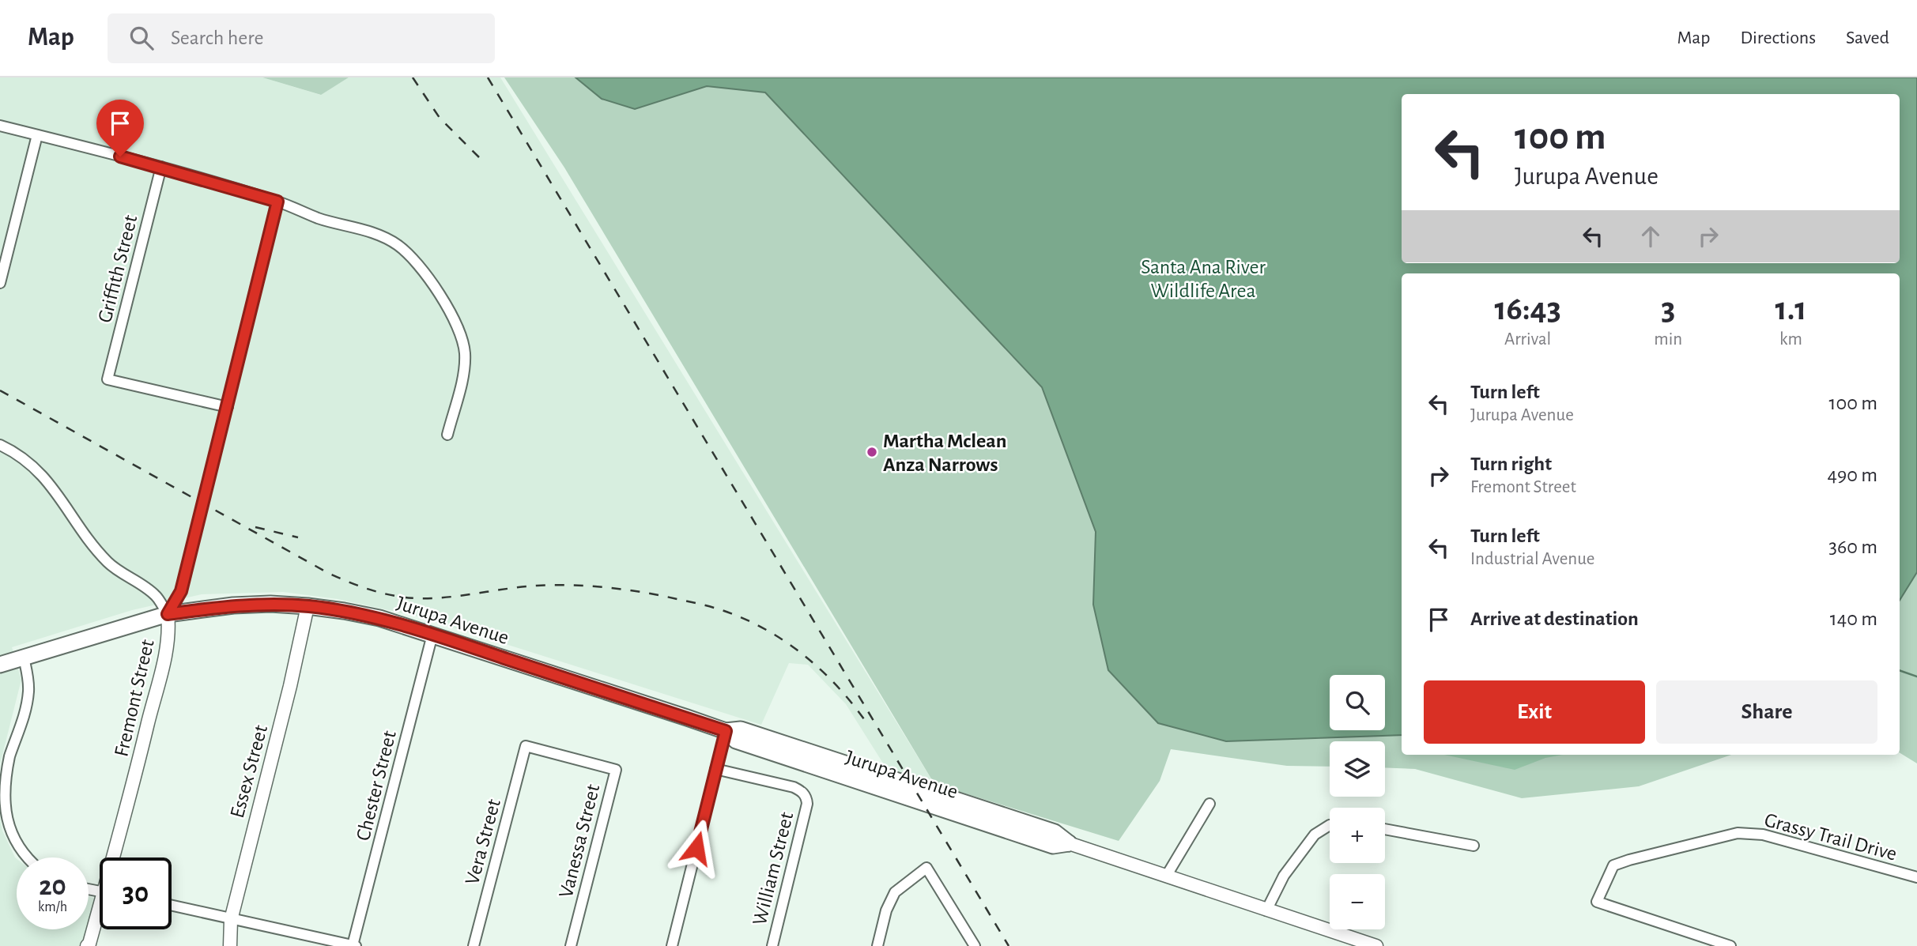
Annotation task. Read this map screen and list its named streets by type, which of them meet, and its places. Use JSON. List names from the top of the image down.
{
  "streets": {
    "main road": ["Jurupa Avenue"],
    "street": [
      "Griffith Street",
      "Fremont Street",
      "Essex Street",
      "Chester Street",
      "Grassy Trail Drive",
      "Vanessa Street",
      "Vera Street",
      "William Street"
    ]
  },
  "crossings": [
    ["Griffith Street", "Fremont Street"],
    ["Jurupa Avenue", "Fremont Street"],
    ["Jurupa Avenue", "Essex Street"],
    ["Jurupa Avenue", "Chester Street"],
    ["Vanessa Street", "Vera Street"]
  ],
  "parks": ["Santa Ana River Wildlife Area"],
  "places": ["Martha Mclean Anza Narrows"],
  "page": {
    "header": "Map",
    "search": "Search here",
    "nav": ["Map", "Directions", "Saved"],
    "turn": ["100 m", "Jurupa Avenue"],
    "eta": [
      "16:43",
      "Arrival",
      "3",
      "min",
      "1.1",
      "km"
    ],
    "list": [
      {
        "name": "Turn left",
        "note": "Jurupa Avenue",
        "value": "100 m"
      },
      {
        "name": "Turn right",
        "note": "Fremont Street",
        "value": "490 m"
      },
      {
        "name": "Turn left",
        "note": "Industrial Avenue",
        "value": "360 m"
      },
      {
        "name": "Arrive at destination",
        "value": "140 m"
      }
    ],
    "buttons": ["Exit", "Share"],
    "map_buttons": ["+", "−"],
    "speed": "20 km/h",
    "limit": "30"
  }
}
